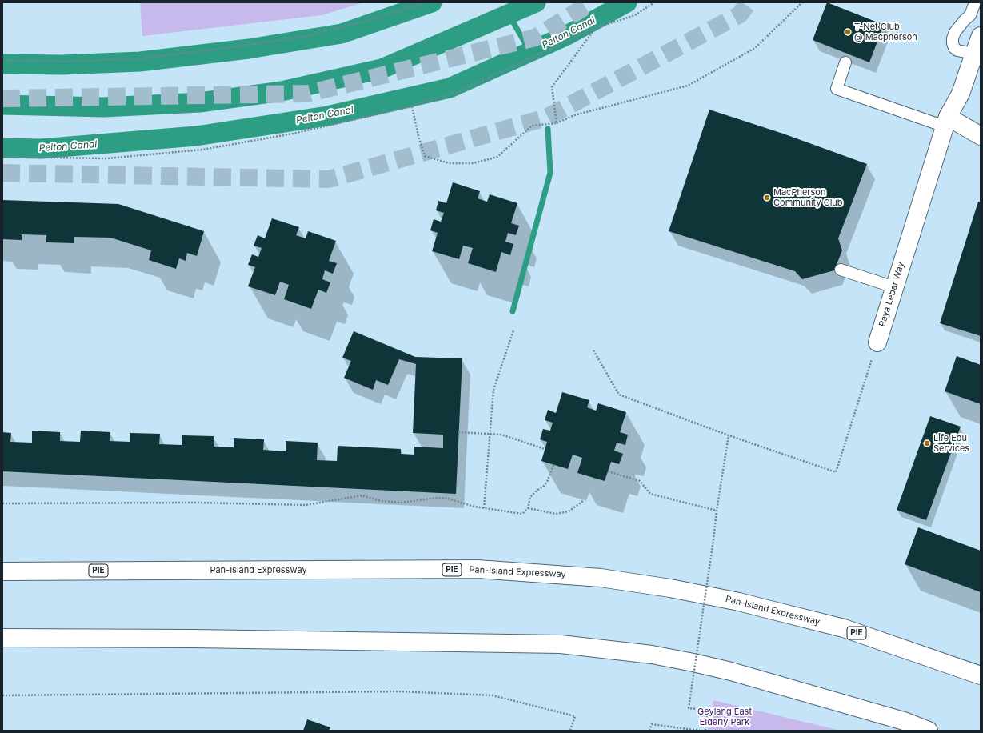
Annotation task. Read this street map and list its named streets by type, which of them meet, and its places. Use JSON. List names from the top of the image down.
{
  "streets": {
    "main road": ["Paya Lebar Way", "PIE", "Pan-Island Expressway"]
  },
  "water": ["Pelton Canal"],
  "parks": ["Geylang East Elderly Park"],
  "places": ["T-Net Club @ Macpherson", "MacPherson Community Club", "Life Edu Services"]
}
